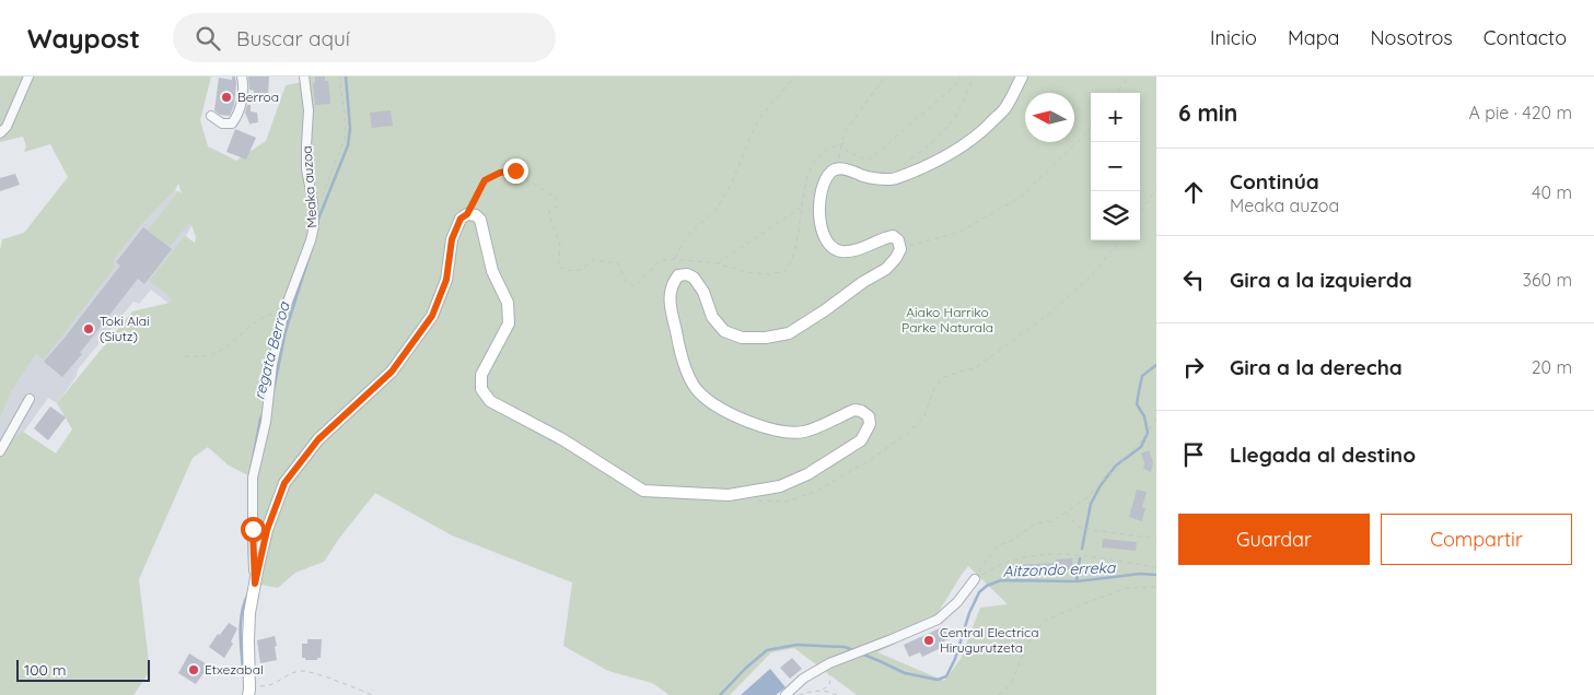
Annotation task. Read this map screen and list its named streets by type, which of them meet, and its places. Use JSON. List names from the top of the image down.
{
  "streets": {
    "street": ["Meaka auzoa"]
  },
  "water": ["regata Berroa", "Aitzondo erreka"],
  "parks": ["Aiako Harriko Parke Naturala"],
  "places": [
    "Berroa",
    "Toki Alai (Siutz)",
    "Central Electrica Hirugurutzeta",
    "Etxezabal"
  ],
  "scale_bar": "100 m",
  "north": "left",
  "page": {
    "header": "Waypost",
    "search": "Buscar aquí",
    "nav": [
      "Inicio",
      "Mapa",
      "Nosotros",
      "Contacto"
    ],
    "heading": ["6 min", "A pie · 420 m"],
    "map_buttons": ["+", "−"],
    "list": [
      ["Continúa", "Meaka auzoa", "40 m"],
      ["Gira a la izquierda", "360 m"],
      ["Gira a la derecha", "20 m"],
      "Llegada al destino"
    ],
    "buttons": ["Guardar", "Compartir"],
    "scale": "100 m"
  }
}
